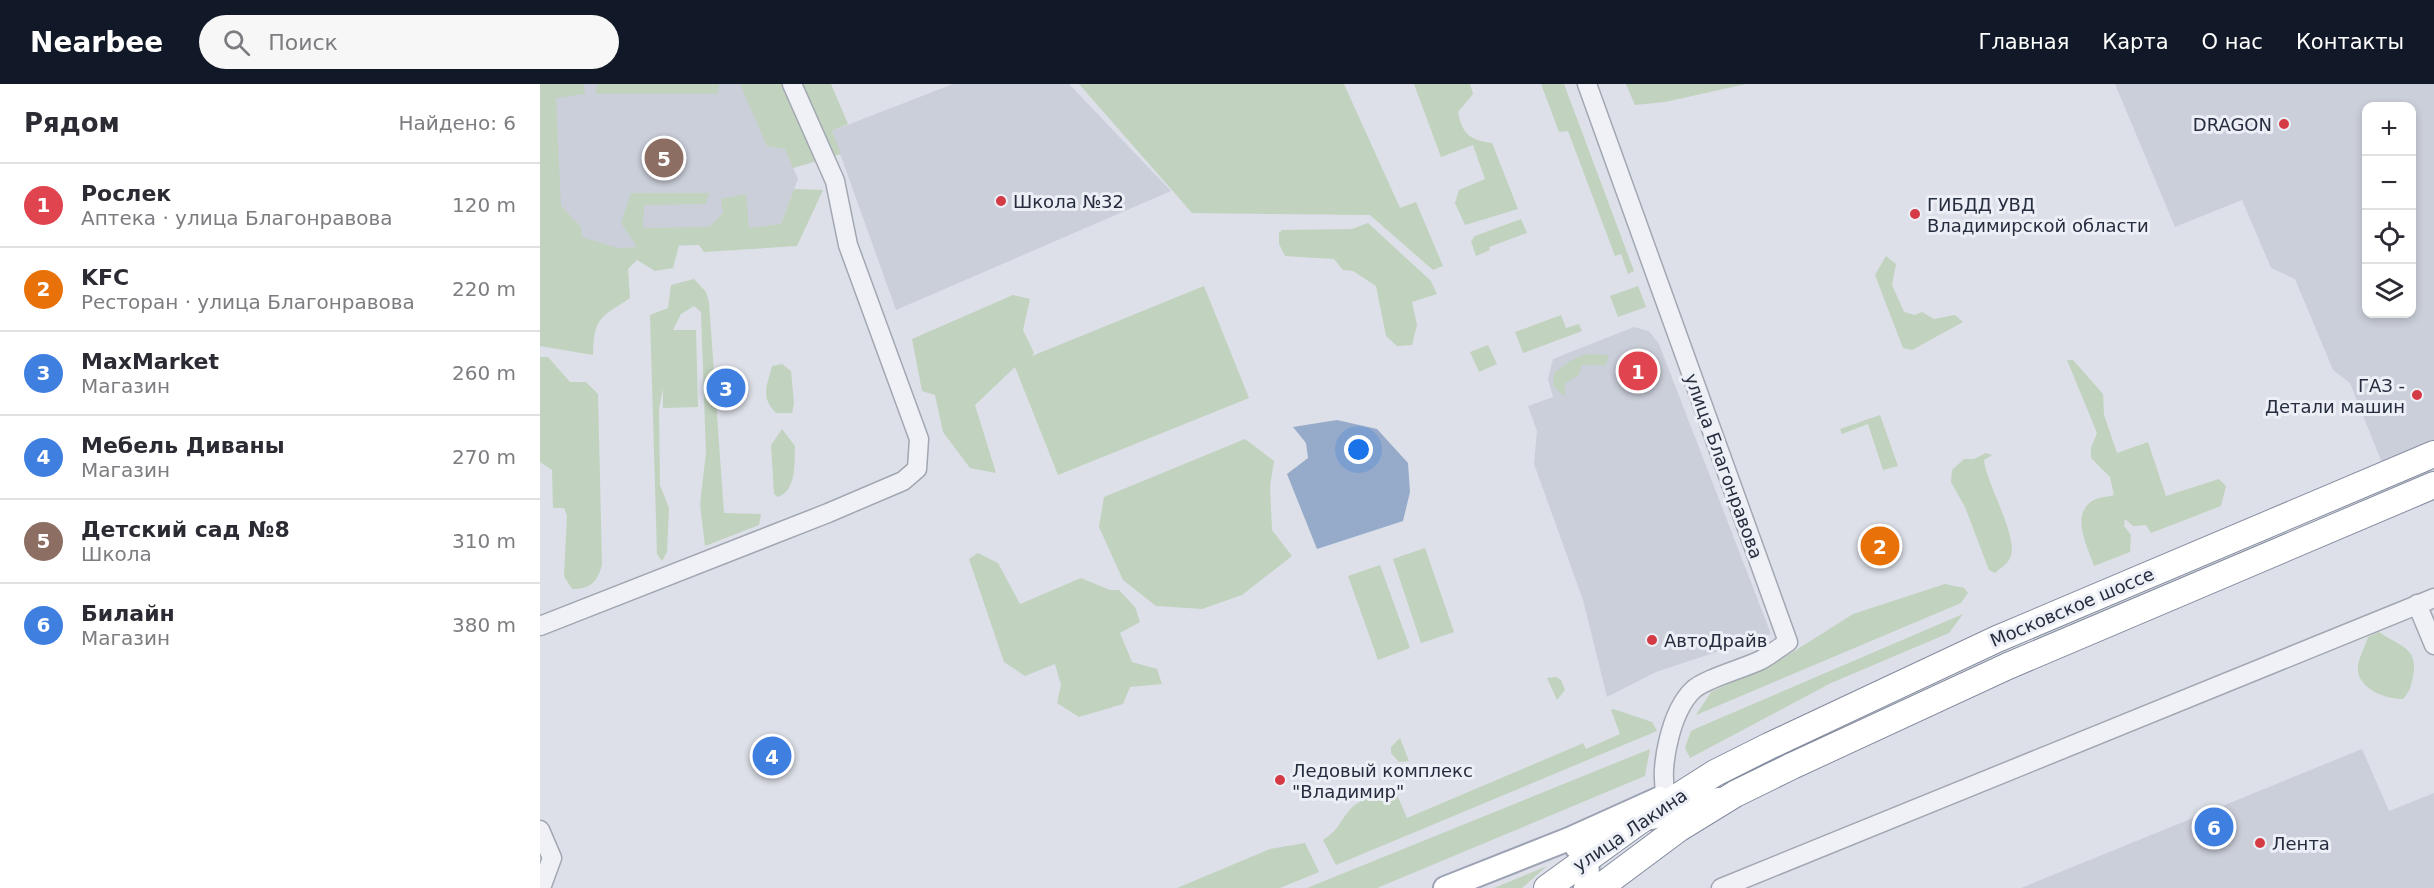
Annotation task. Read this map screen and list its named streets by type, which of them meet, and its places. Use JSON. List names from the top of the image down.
{
  "streets": {
    "highway": ["Московское шоссе", "улица Лакина"],
    "street": ["улица Благонравова"]
  },
  "crossings": [
    ["улица Благонравова", "улица Лакина"],
    ["Московское шоссе", "улица Лакина"]
  ],
  "places": [
    "DRAGON",
    "Школа №32",
    "ГИБДД УВД Владимирской области",
    "ГАЗ - Детали машин",
    "АвтоДрайв",
    "Ледовый комплекс \"Владимир\"",
    "Лента"
  ],
  "page": {
    "header": "Nearbee",
    "search": "Поиск",
    "nav": [
      "Главная",
      "Карта",
      "О нас",
      "Контакты"
    ],
    "heading": ["Рядом", "Найдено: 6"],
    "map_buttons": ["+", "−"],
    "pins": [
      "5",
      "1",
      "3",
      "2",
      "4",
      "6"
    ],
    "list": [
      {
        "mark": "1",
        "name": "Рослек",
        "note": "Аптека · улица Благонравова",
        "value": "120 m"
      },
      {
        "mark": "2",
        "name": "KFC",
        "note": "Ресторан · улица Благонравова",
        "value": "220 m"
      },
      {
        "mark": "3",
        "name": "MaxMarket",
        "note": "Магазин",
        "value": "260 m"
      },
      {
        "mark": "4",
        "name": "Мебель Диваны",
        "note": "Магазин",
        "value": "270 m"
      },
      {
        "mark": "5",
        "name": "Детский сад №8",
        "note": "Школа",
        "value": "310 m"
      },
      {
        "mark": "6",
        "name": "Билайн",
        "note": "Магазин",
        "value": "380 m"
      }
    ]
  }
}
